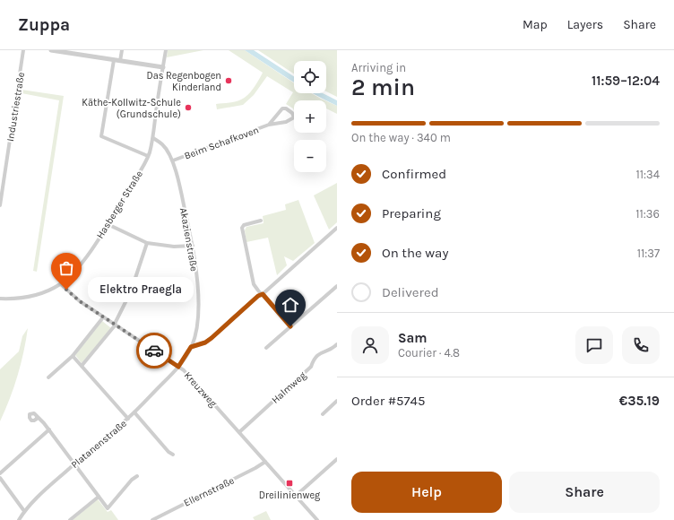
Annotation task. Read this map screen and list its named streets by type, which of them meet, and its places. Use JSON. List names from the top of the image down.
{
  "streets": {
    "street": [
      "Industriestraße",
      "Beim Schafkoven",
      "Hasberger Straße",
      "Akazienstraße",
      "Halmweg",
      "Kreuzweg",
      "Platanenstraße",
      "Ellernstraße"
    ]
  },
  "crossings": [
    ["Beim Schafkoven", "Akazienstraße"],
    ["Hasberger Straße", "Akazienstraße"],
    ["Hasberger Straße", "Kreuzweg"],
    ["Akazienstraße", "Kreuzweg"],
    ["Akazienstraße", "Platanenstraße"],
    ["Halmweg", "Kreuzweg"],
    ["Kreuzweg", "Platanenstraße"],
    ["Kreuzweg", "Ellernstraße"]
  ],
  "places": {
    "other": ["Das Regenbogen Kinderland", "Käthe-Kollwitz-Schule (Grundschule)", "Elektro Praegla"],
    "transit": ["Dreilinienweg"]
  },
  "page": {
    "header": "Zuppa",
    "nav": ["Map", "Layers", "Share"],
    "heading": ["2 min", "Arriving in", "11:59–12:04"],
    "panel": [
      "Sam",
      "Courier · 4.8",
      "Order #5745",
      "€35.19"
    ],
    "map_buttons": ["+", "−"],
    "bar": "On the way · 340 m",
    "list": [
      ["Confirmed", "11:34"],
      ["Preparing", "11:36"],
      ["On the way", "11:37"],
      "Delivered"
    ],
    "bubble": "Elektro Praegla",
    "buttons": ["Help", "Share"]
  }
}
